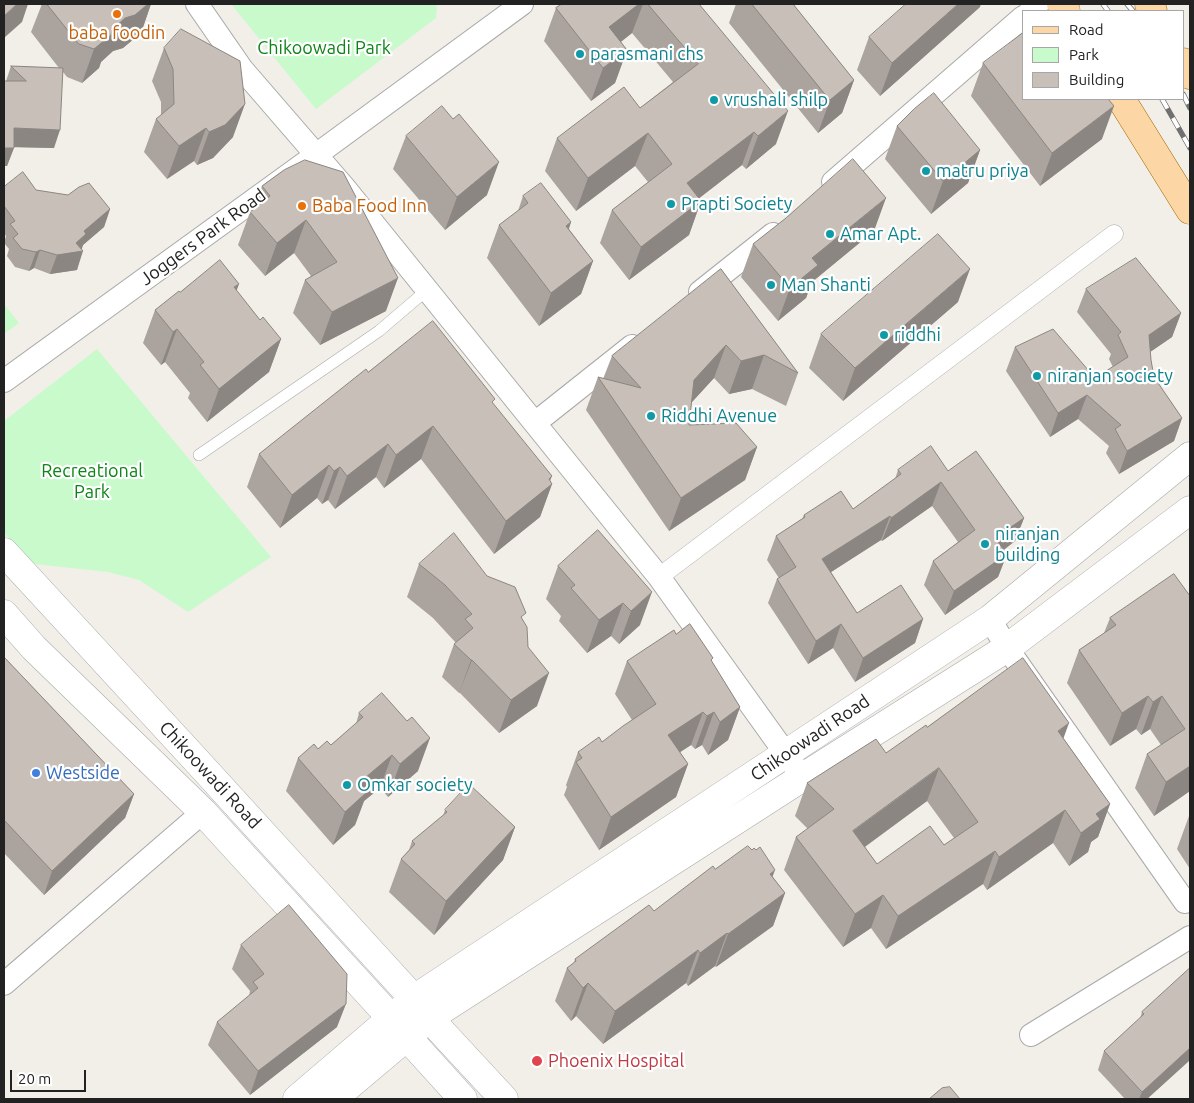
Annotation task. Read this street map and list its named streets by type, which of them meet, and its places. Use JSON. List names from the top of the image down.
{
  "streets": {
    "street": ["Joggers Park Road", "Chikoowadi Road"]
  },
  "parks": ["Chikoowadi Park", "Recreational Park"],
  "places": [
    "baba foodin",
    "parasmani chs",
    "vrushali shilp",
    "matru priya",
    "Prapti Society",
    "Baba Food Inn",
    "Amar Apt.",
    "Man Shanti",
    "riddhi",
    "niranjan society",
    "Riddhi Avenue",
    "niranjan building",
    "Westside",
    "Omkar society",
    "Phoenix Hospital"
  ],
  "legend": ["Road", "Park", "Building"],
  "scale_bar": "20 m"
}
